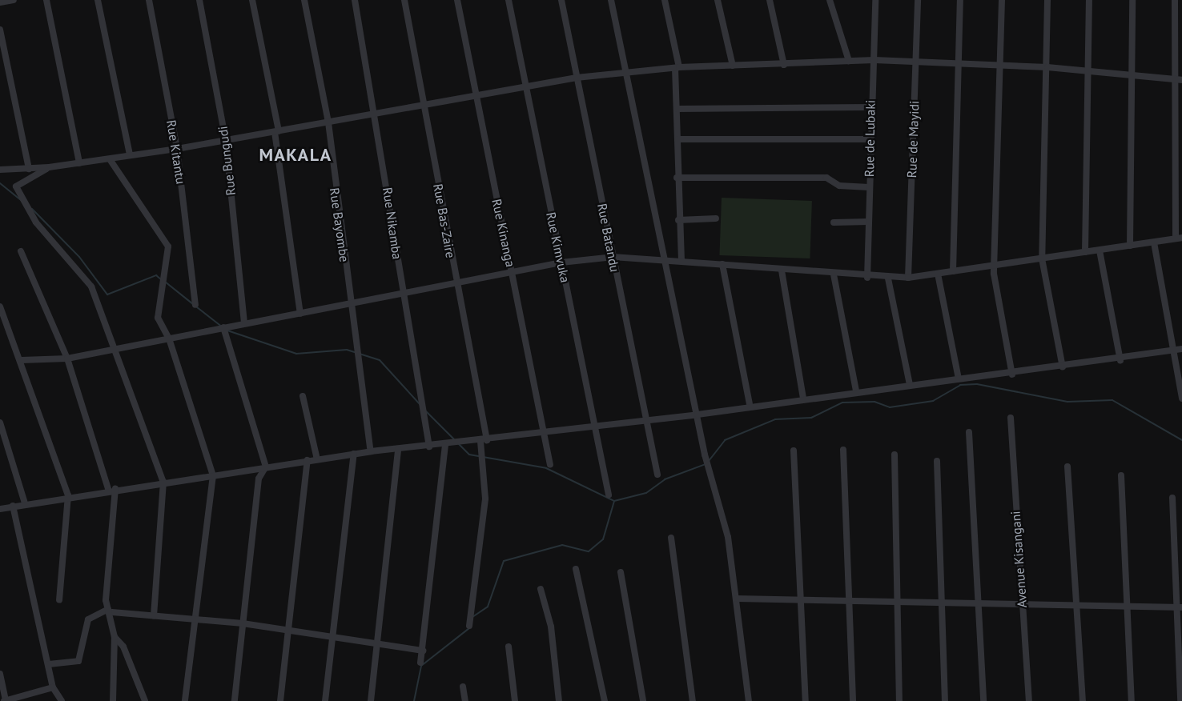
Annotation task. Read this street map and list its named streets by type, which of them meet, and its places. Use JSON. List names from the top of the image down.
{
  "streets": {
    "street": [
      "Rue de Lubaki",
      "Rue de Mayidi",
      "Rue Kitantu",
      "Rue Bungudi",
      "Rue Bas-Zaire",
      "Rue Nikamba",
      "Rue Bayombe",
      "Rue Kinanga",
      "Rue Batandu",
      "Rue Kimvuka",
      "Avenue Kisangani"
    ]
  },
  "districts": ["MAKALA"]
}
